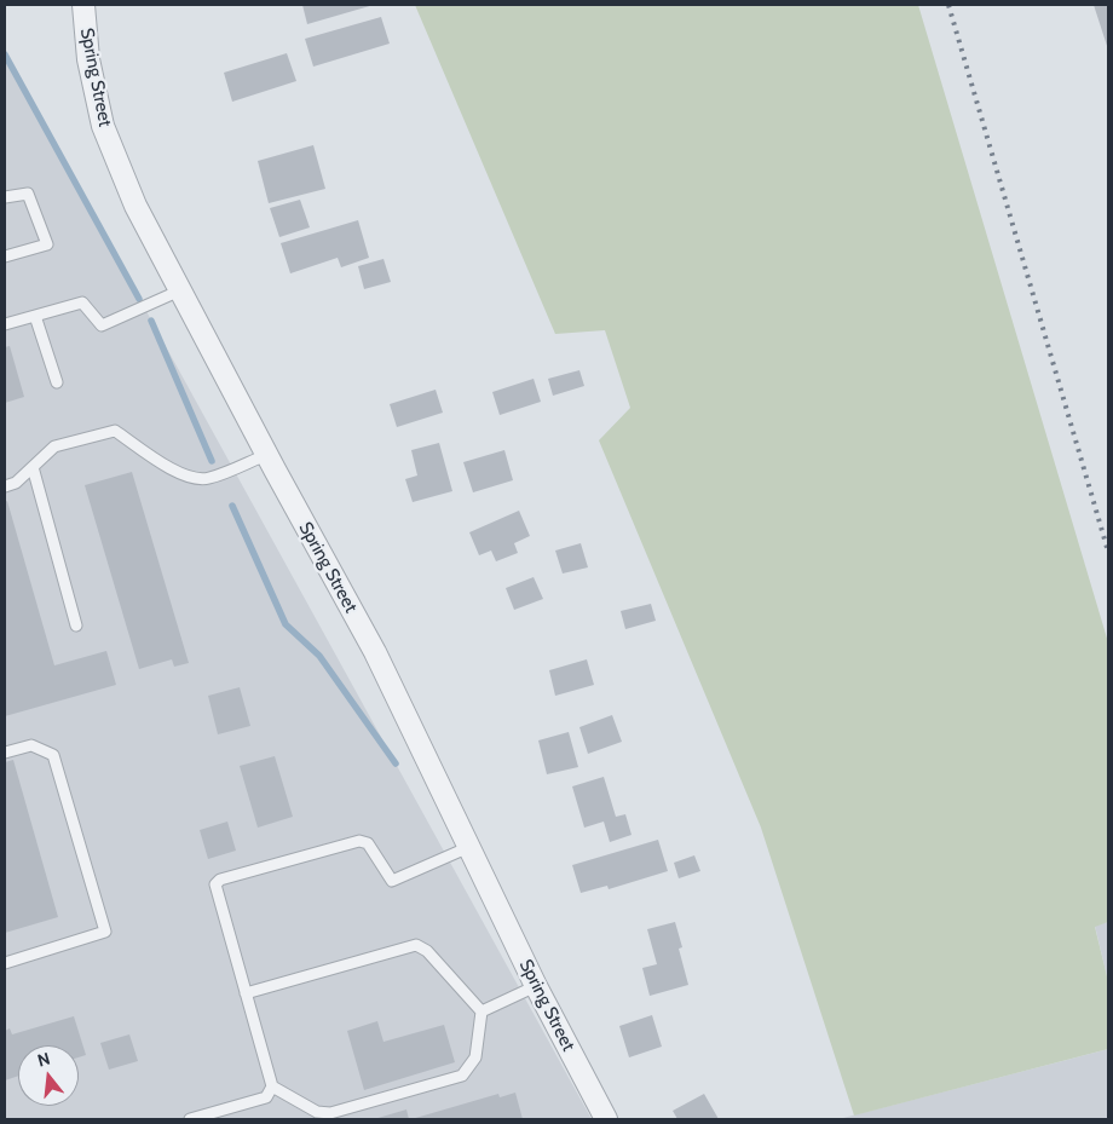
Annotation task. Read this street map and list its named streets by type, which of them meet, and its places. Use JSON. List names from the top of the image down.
{
  "streets": {
    "street": ["Spring Street"]
  },
  "north": "top"
}
